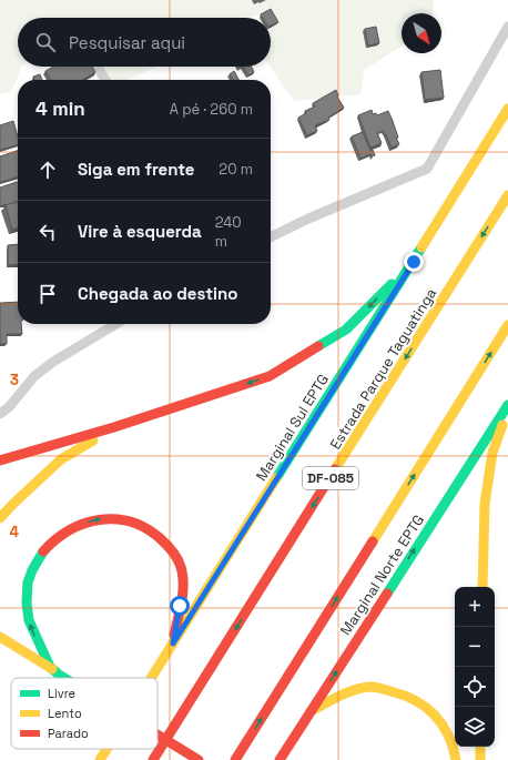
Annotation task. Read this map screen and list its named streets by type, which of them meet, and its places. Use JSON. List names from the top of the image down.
{
  "streets": {
    "main road": [
      "Estrada Parque Taguatinga",
      "Marginal Sul EPTG",
      "DF-085",
      "Marginal Norte EPTG"
    ]
  },
  "legend": ["Livre", "Lento", "Parado"],
  "north": "bottom right",
  "page": {
    "search": "Pesquisar aqui",
    "heading": ["4 min", "A pé · 260 m"],
    "list": [
      ["Siga em frente", "20 m"],
      ["Vire à esquerda", "240 m"],
      "Chegada ao destino"
    ],
    "map_buttons": ["+", "−"]
  },
  "grid": {
    "rows": ["3", "4"]
  }
}
